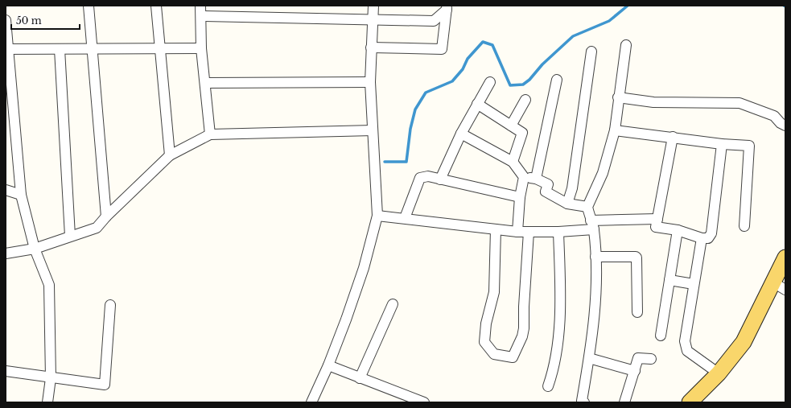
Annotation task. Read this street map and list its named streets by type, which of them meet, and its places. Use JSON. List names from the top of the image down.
{
  "scale_bar": "50 m"
}
